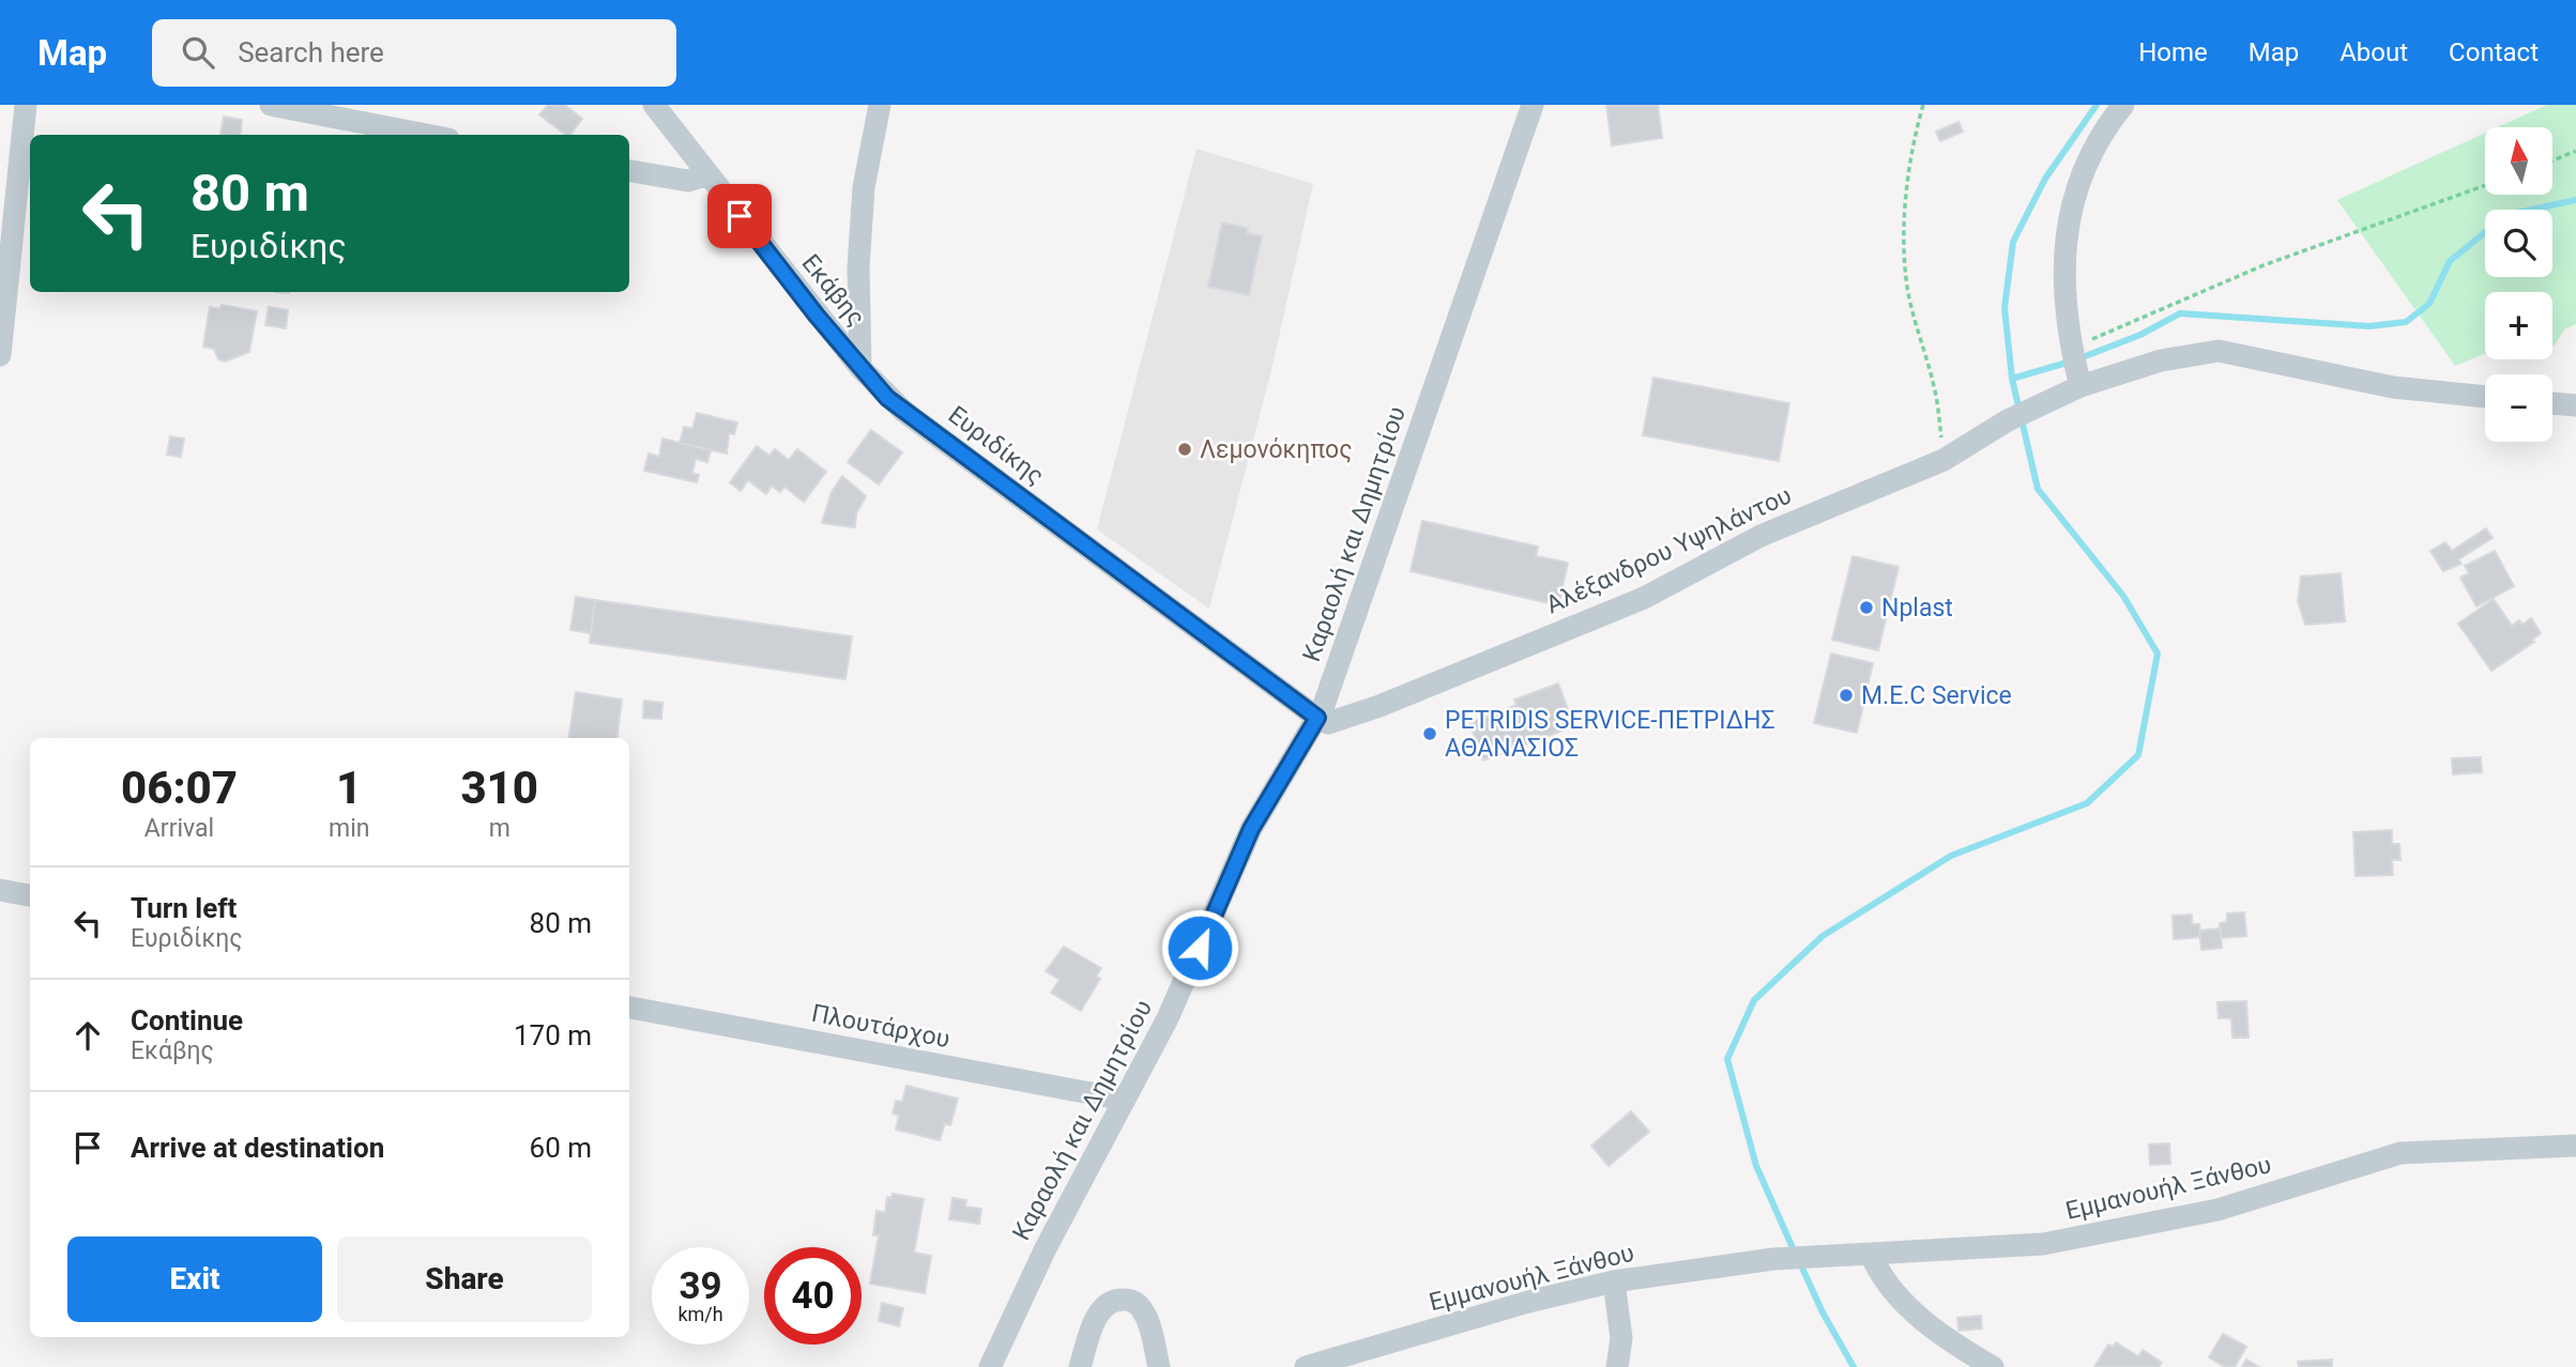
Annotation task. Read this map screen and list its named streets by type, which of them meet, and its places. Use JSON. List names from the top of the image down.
{
  "streets": {
    "street": [
      "Εκάβης",
      "Ευριδίκης",
      "Καραολή και Δημητρίου",
      "Αλέξανδρου Υψηλάντου",
      "Πλουτάρχου",
      "Εμμανουήλ Ξάνθου"
    ]
  },
  "crossings": [
    ["Εκάβης", "Ευριδίκης"],
    ["Ευριδίκης", "Καραολή και Δημητρίου"],
    ["Ευριδίκης", "Αλέξανδρου Υψηλάντου"],
    ["Καραολή και Δημητρίου", "Αλέξανδρου Υψηλάντου"],
    ["Καραολή και Δημητρίου", "Πλουτάρχου"]
  ],
  "places": [
    "Λεμονόκηπος",
    "Nplast",
    "M.E.C Service",
    "PETRIDIS SERVICE-ΠΕΤΡΙΔΗΣ ΑΘΑΝΑΣΙΟΣ"
  ],
  "north": "top",
  "page": {
    "header": "Map",
    "search": "Search here",
    "nav": [
      "Home",
      "Map",
      "About",
      "Contact"
    ],
    "map_buttons": ["+", "−"],
    "turn": ["80 m", "Ευριδίκης"],
    "eta": [
      "06:07",
      "Arrival",
      "1",
      "min",
      "310",
      "m"
    ],
    "list": [
      {
        "name": "Turn left",
        "note": "Ευριδίκης",
        "value": "80 m"
      },
      {
        "name": "Continue",
        "note": "Εκάβης",
        "value": "170 m"
      },
      {
        "name": "Arrive at destination",
        "value": "60 m"
      }
    ],
    "buttons": ["Exit", "Share"],
    "speed": "39 km/h",
    "limit": "40"
  }
}
